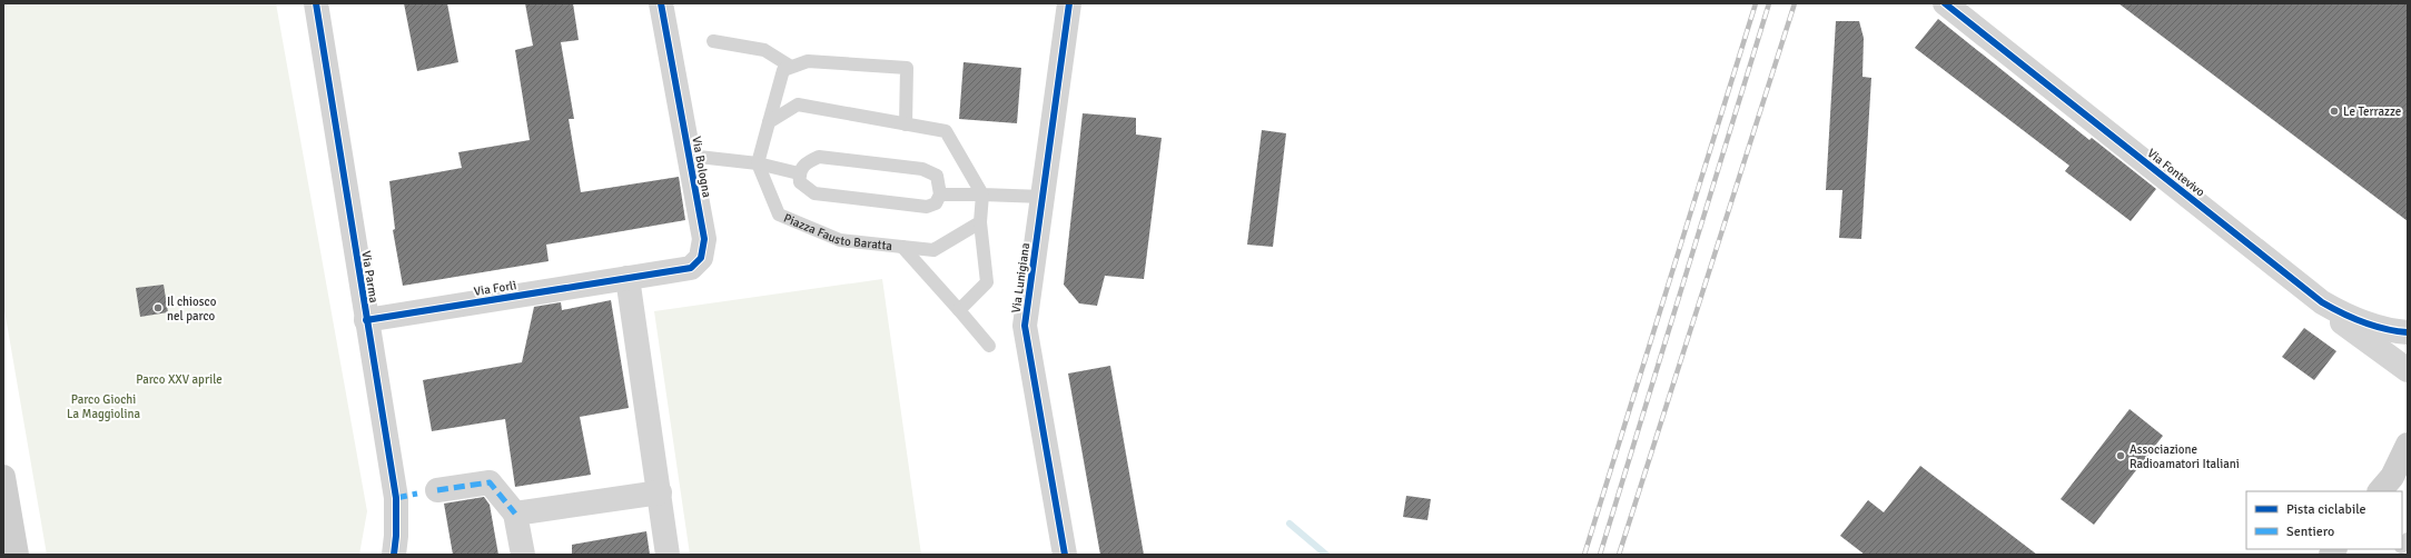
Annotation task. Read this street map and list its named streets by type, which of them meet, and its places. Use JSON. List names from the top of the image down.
{
  "streets": {
    "street": [
      "Via Bologna",
      "Via Fontevivo",
      "Via Parma",
      "Via Lunigiana",
      "Via Forlì"
    ],
    "lane": ["Piazza Fausto Baratta"]
  },
  "crossings": [
    ["Via Bologna", "Via Forlì"],
    ["Via Parma", "Via Forlì"]
  ],
  "parks": ["Parco XXV aprile", "Parco Giochi La Maggiolina"],
  "places": ["Le Terrazze", "Il chiosco nel parco", "Associazione Radioamatori Italiani"],
  "legend": ["Pista ciclabile", "Sentiero"]
}
